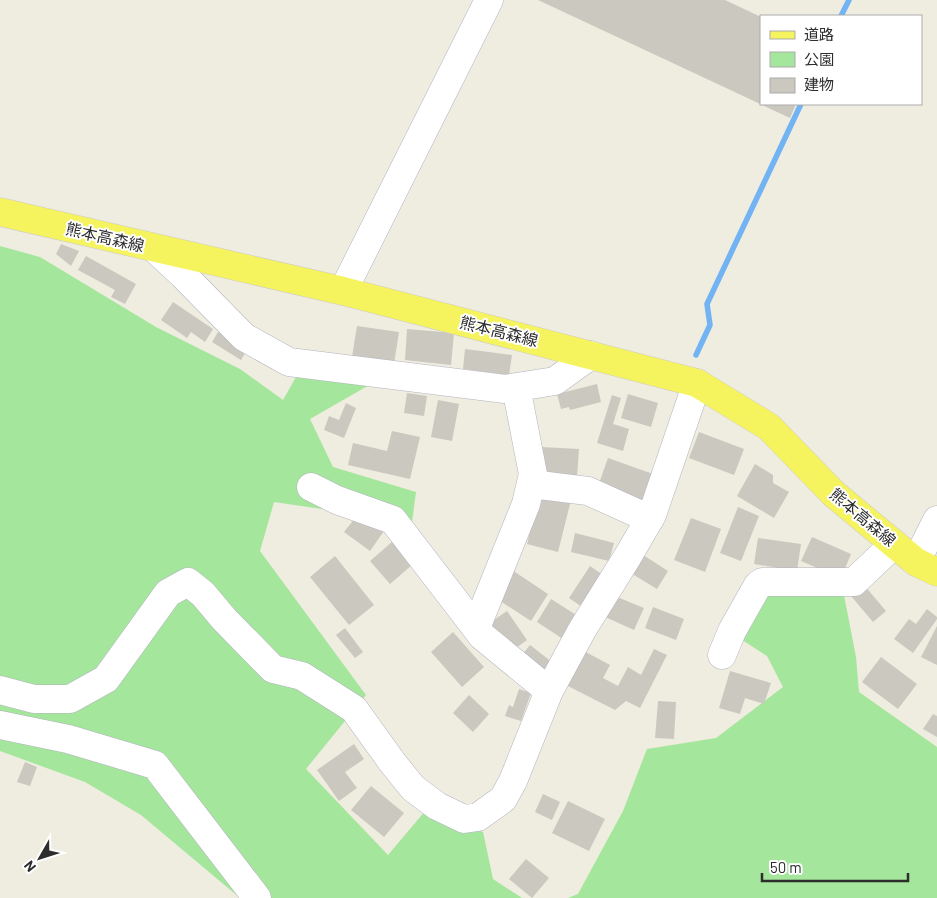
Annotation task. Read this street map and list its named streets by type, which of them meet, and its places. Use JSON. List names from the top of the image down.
{
  "streets": {
    "main road": ["熊本高森線"]
  },
  "legend": ["道路", "公園", "建物"],
  "scale_bar": "50 m",
  "north": "bottom left"
}
